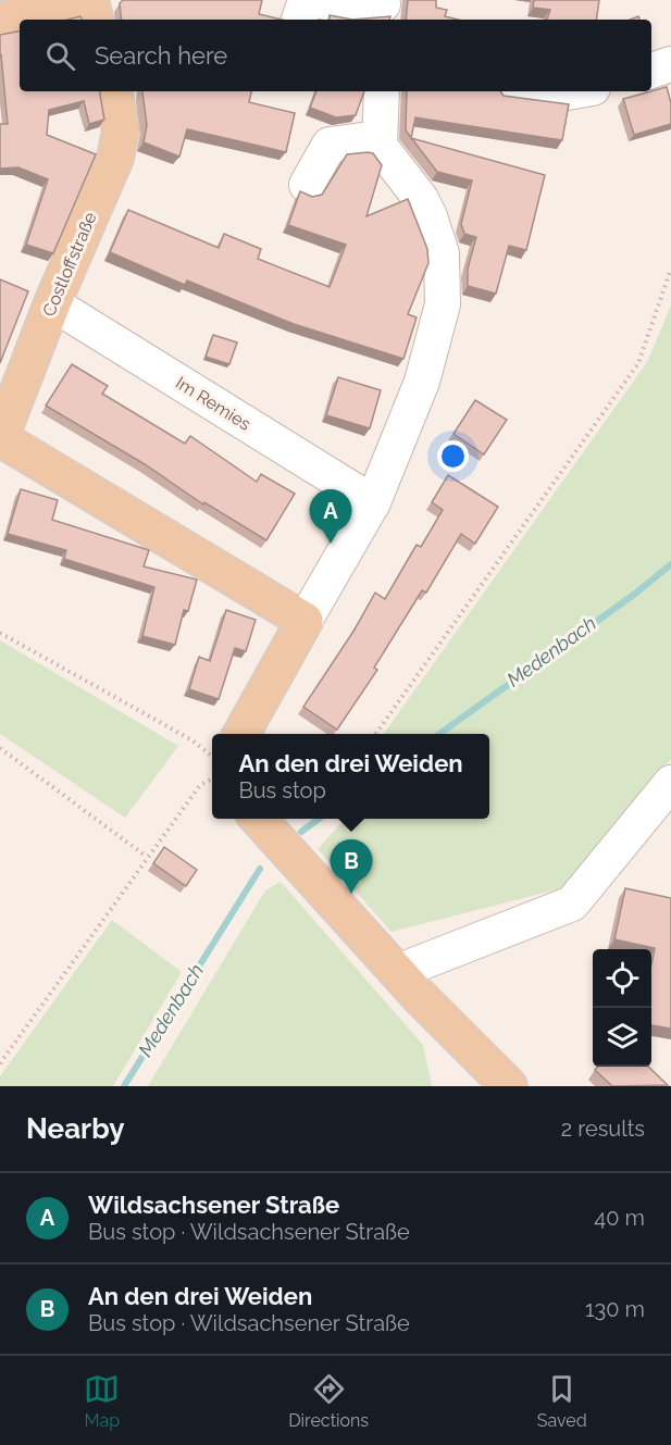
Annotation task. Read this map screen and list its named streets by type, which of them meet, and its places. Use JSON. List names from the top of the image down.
{
  "streets": {
    "main road": ["Costloffstraße"],
    "street": ["Im Remies"]
  },
  "crossings": [
    ["Costloffstraße", "Im Remies"]
  ],
  "water": ["Medenbach"],
  "page": {
    "search": "Search here",
    "pins": ["A", "B"],
    "popup": ["An den drei Weiden", "Bus stop"],
    "heading": ["Nearby", "2 results"],
    "list": [
      {
        "mark": "A",
        "name": "Wildsachsener Straße",
        "note": "Bus stop · Wildsachsener Straße",
        "value": "40 m"
      },
      {
        "mark": "B",
        "name": "An den drei Weiden",
        "note": "Bus stop · Wildsachsener Straße",
        "value": "130 m"
      }
    ],
    "nav": ["Map", "Directions", "Saved"]
  }
}
